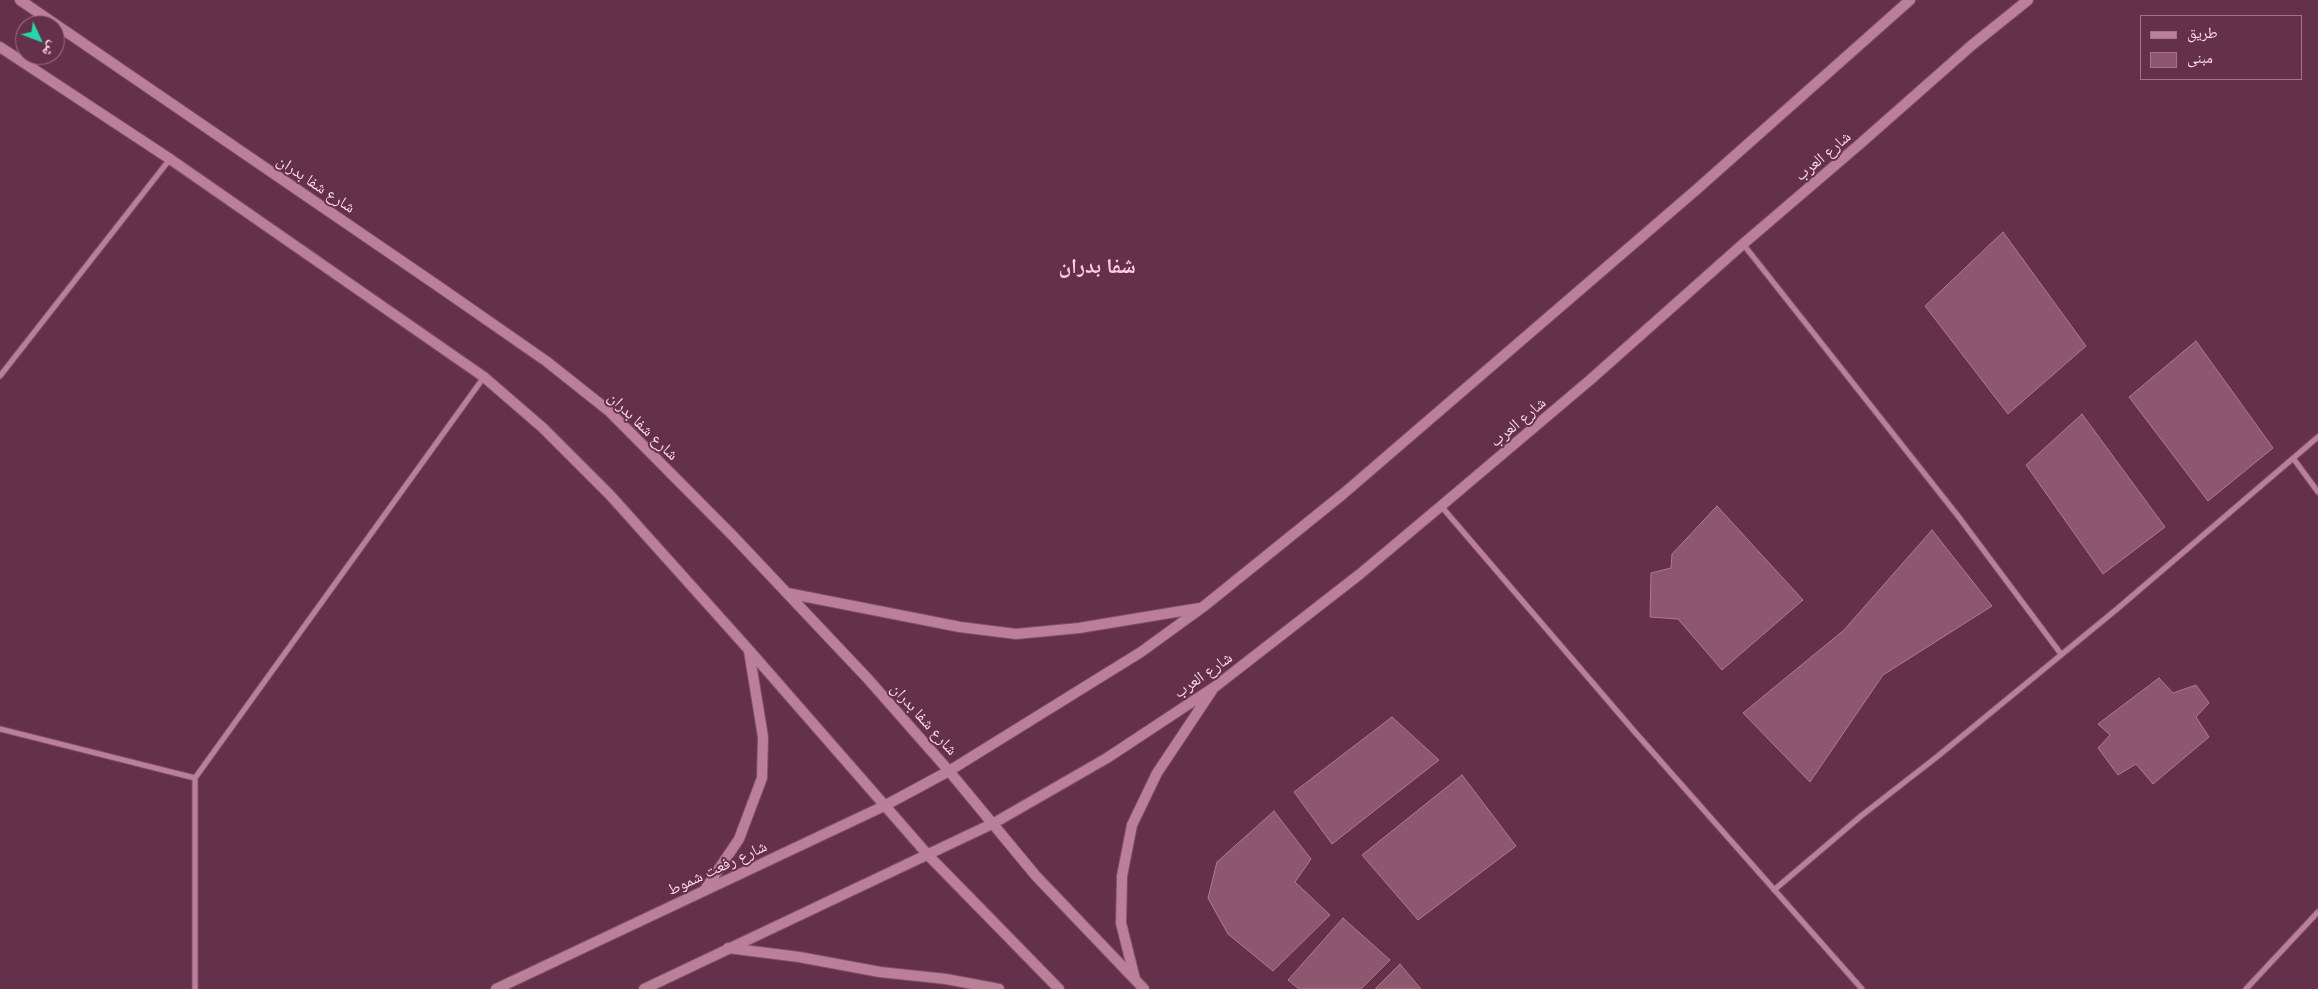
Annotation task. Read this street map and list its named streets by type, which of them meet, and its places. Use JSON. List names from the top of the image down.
{
  "streets": {
    "main road": ["شارع العرب", "شارع شفا بدران", "شارع رفعت شموط"]
  },
  "crossings": [
    ["شارع العرب", "شارع شفا بدران"],
    ["شارع شفا بدران", "شارع رفعت شموط"]
  ],
  "districts": ["شفا بدران"],
  "legend": ["طريق", "مبنى"],
  "north": "bottom right"
}
